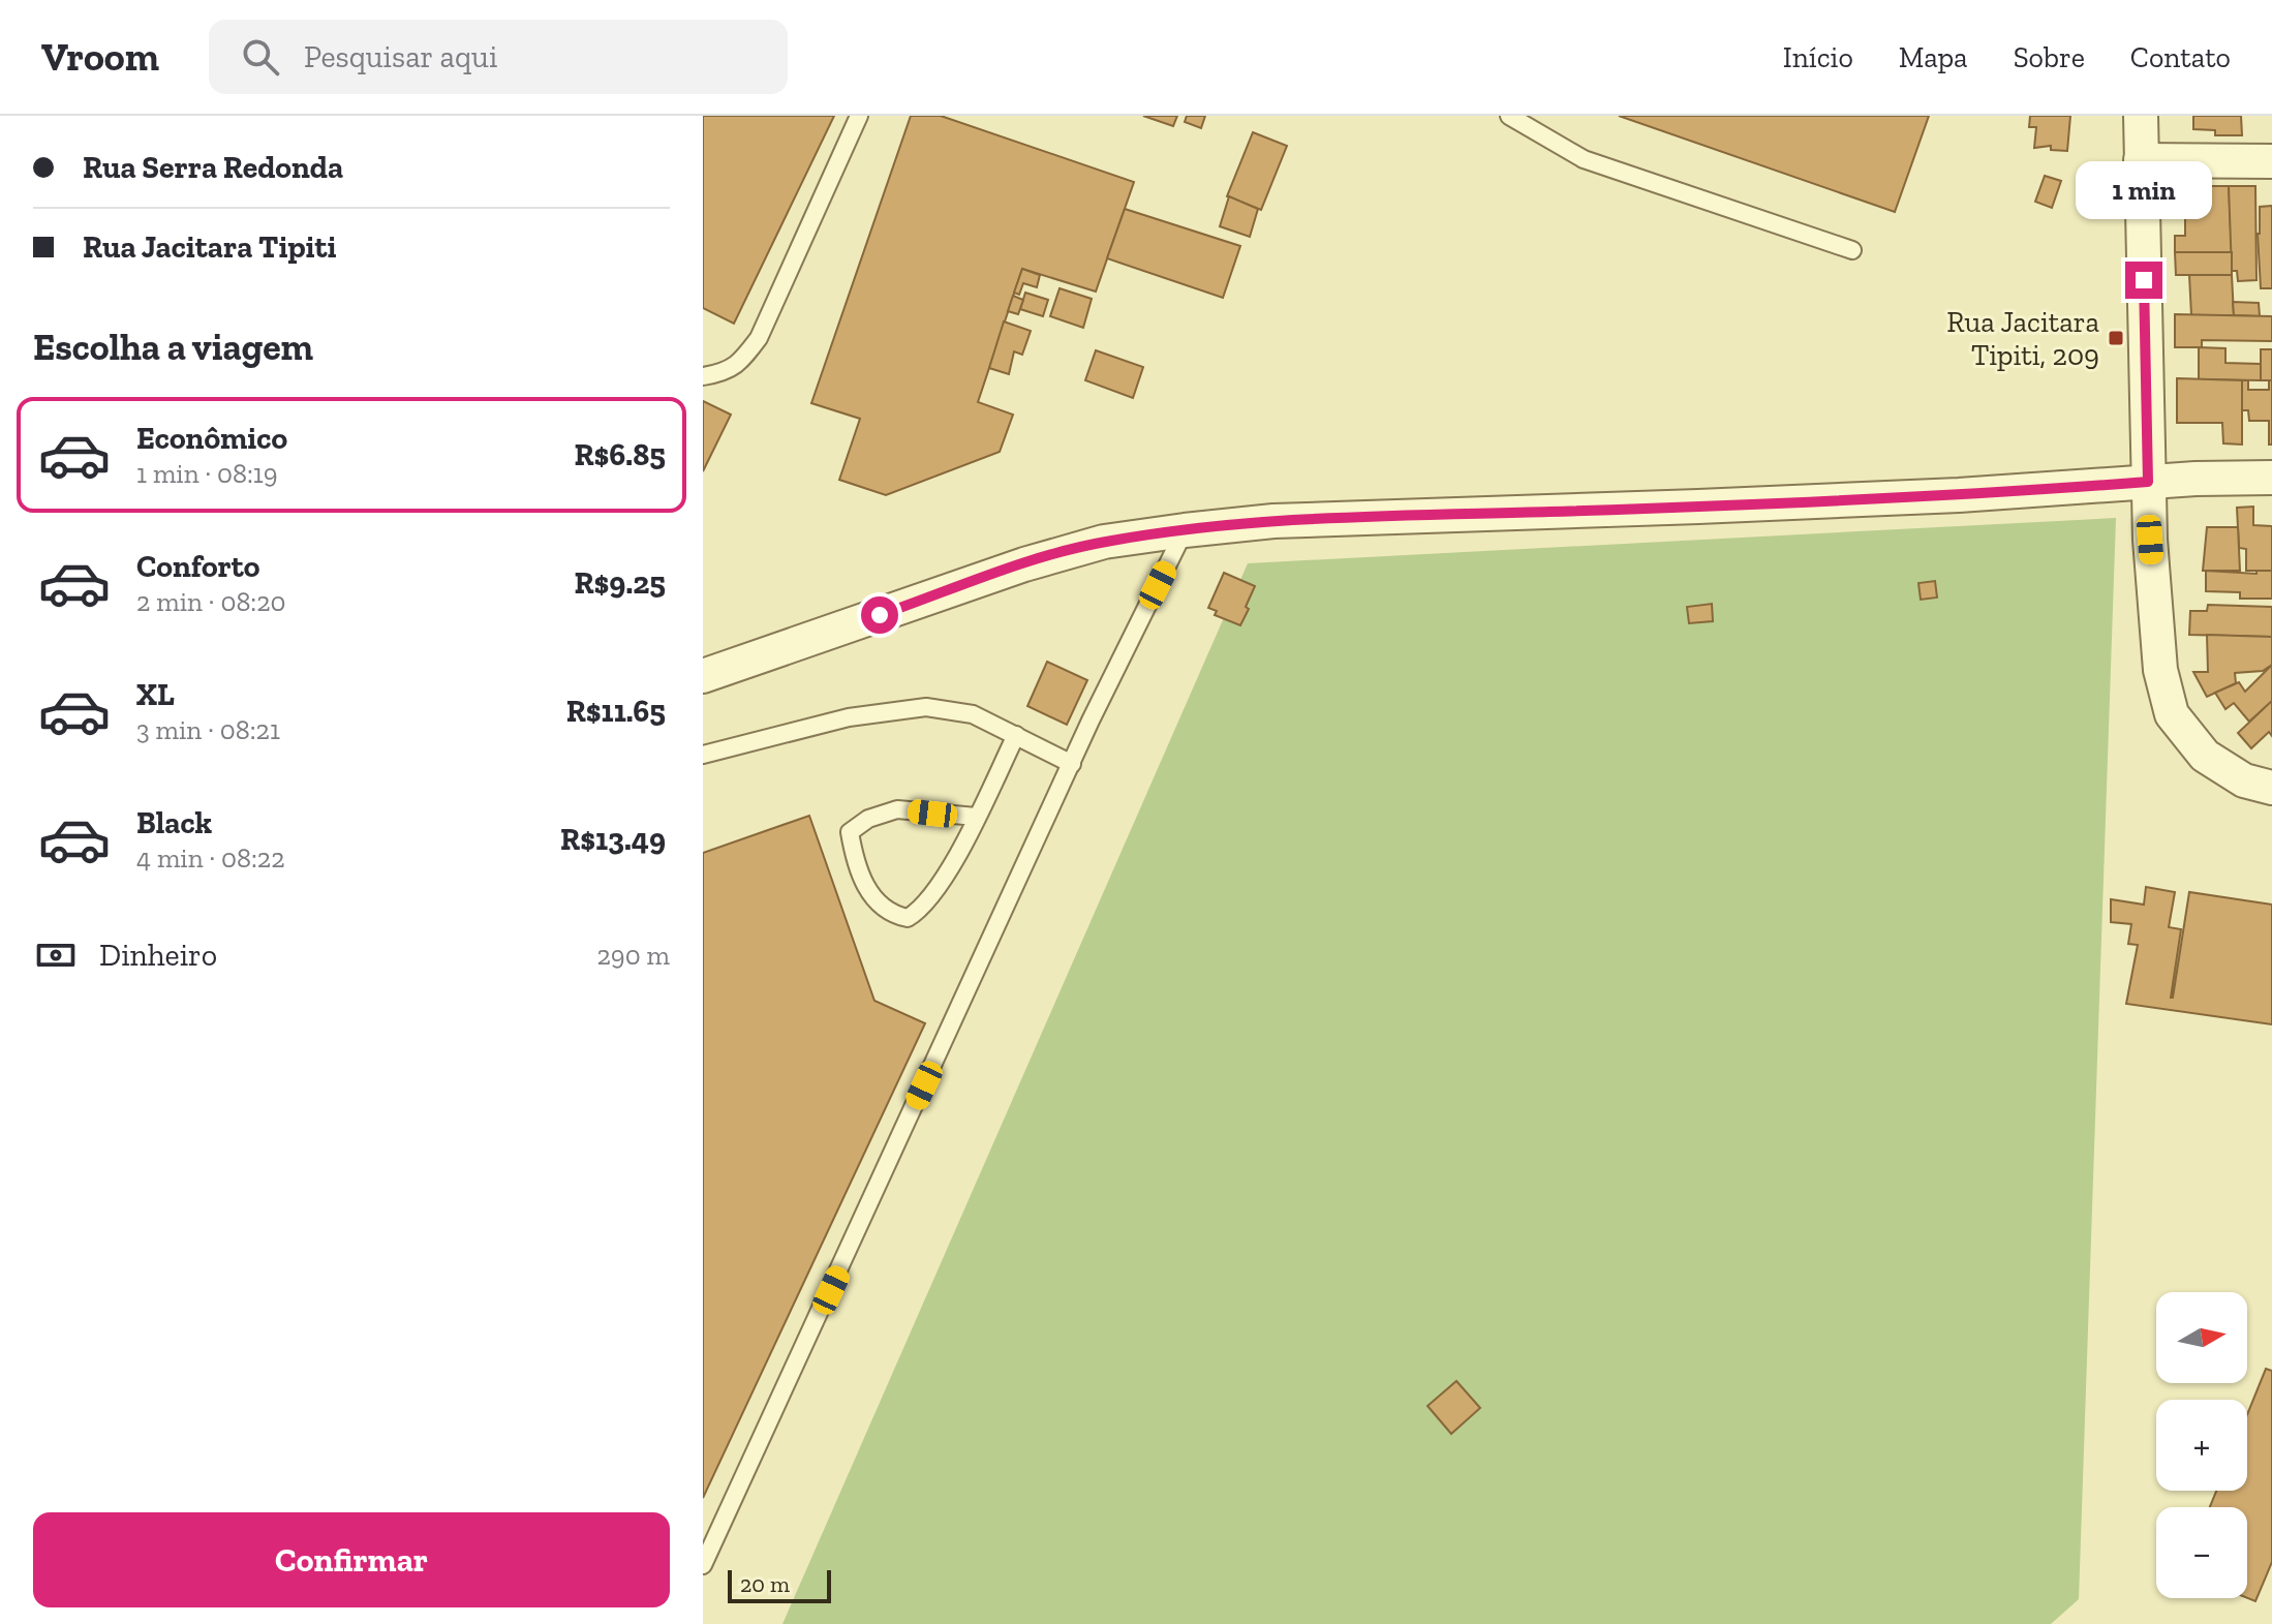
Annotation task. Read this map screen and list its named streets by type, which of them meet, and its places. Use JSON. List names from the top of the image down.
{
  "places": {
    "transit": ["Rua Jacitara Tipiti, 209"]
  },
  "scale_bar": "20 m",
  "north": "right",
  "page": {
    "header": "Vroom",
    "search": "Pesquisar aqui",
    "nav": [
      "Início",
      "Mapa",
      "Sobre",
      "Contato"
    ],
    "banner": ["Rua Serra Redonda", "Rua Jacitara Tipiti"],
    "bubble": "1 min",
    "heading": "Escolha a viagem",
    "list": [
      {
        "name": "Econômico",
        "note": "1 min · 08:19",
        "value": "R$6.85"
      },
      {
        "name": "Conforto",
        "note": "2 min · 08:20",
        "value": "R$9.25"
      },
      {
        "name": "XL",
        "note": "3 min · 08:21",
        "value": "R$11.65"
      },
      {
        "name": "Black",
        "note": "4 min · 08:22",
        "value": "R$13.49"
      }
    ],
    "pay": ["Dinheiro", "290 m"],
    "map_buttons": ["+", "−"],
    "buttons": "Confirmar",
    "scale": "20 m"
  }
}
